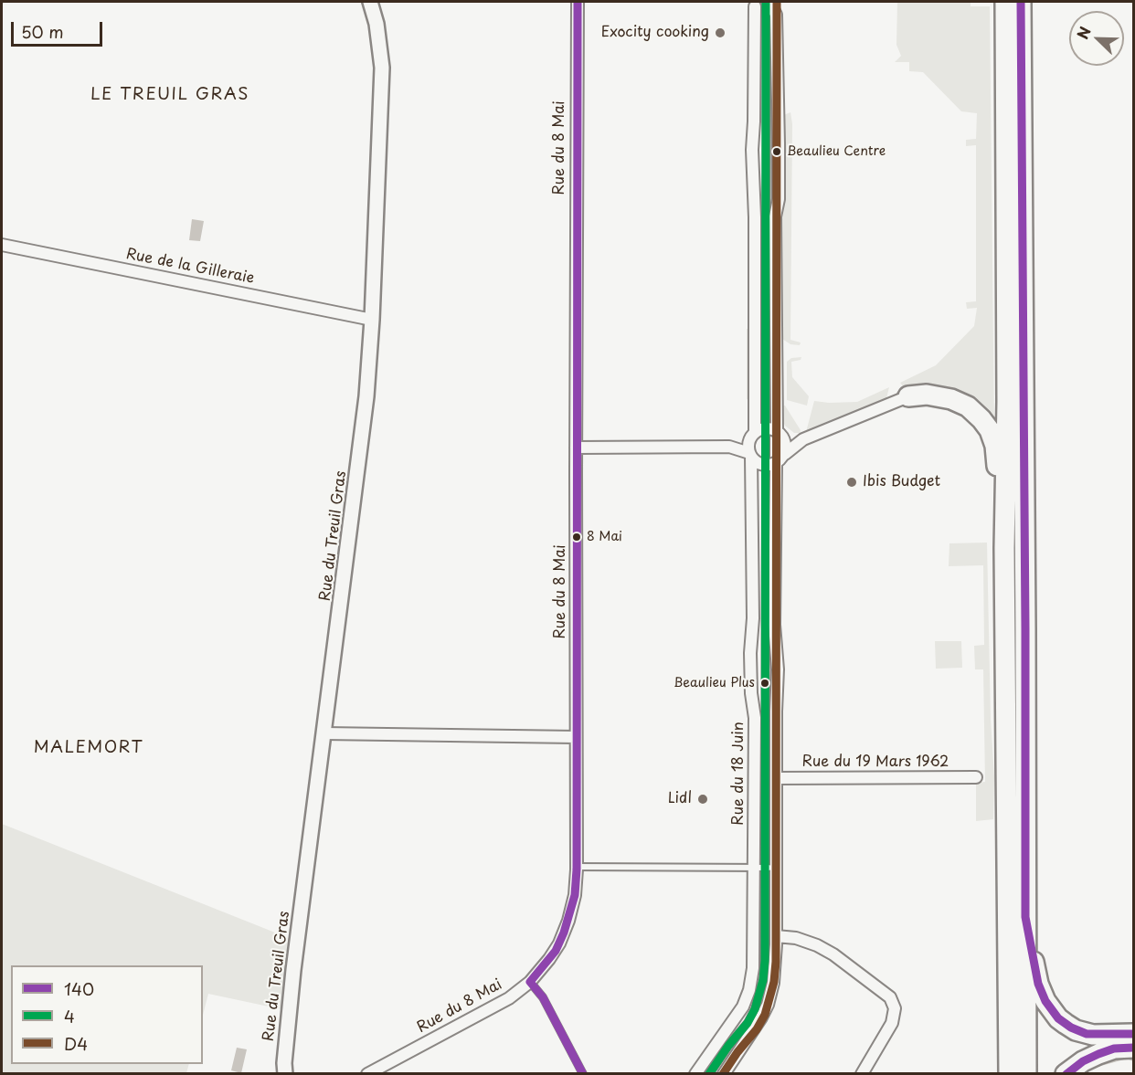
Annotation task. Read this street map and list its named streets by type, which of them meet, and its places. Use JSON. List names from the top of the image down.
{
  "streets": {
    "street": [
      "Rue du 8 Mai",
      "Rue de la Gilleraie",
      "Rue du Treuil Gras",
      "Rue du 19 Mars 1962",
      "Rue du 18 Juin"
    ]
  },
  "crossings": [
    ["Rue de la Gilleraie", "Rue du Treuil Gras"]
  ],
  "districts": ["LE TREUIL GRAS", "MALEMORT"],
  "places": [
    "Exocity cooking",
    "Beaulieu Centre",
    "Ibis Budget",
    "8 Mai",
    "Beaulieu Plus",
    "Lidl"
  ],
  "lines": ["transit line 140", "transit line 4", "transit line D4"],
  "legend": ["140", "4", "D4"],
  "scale_bar": "50 m",
  "north": "top left"
}
